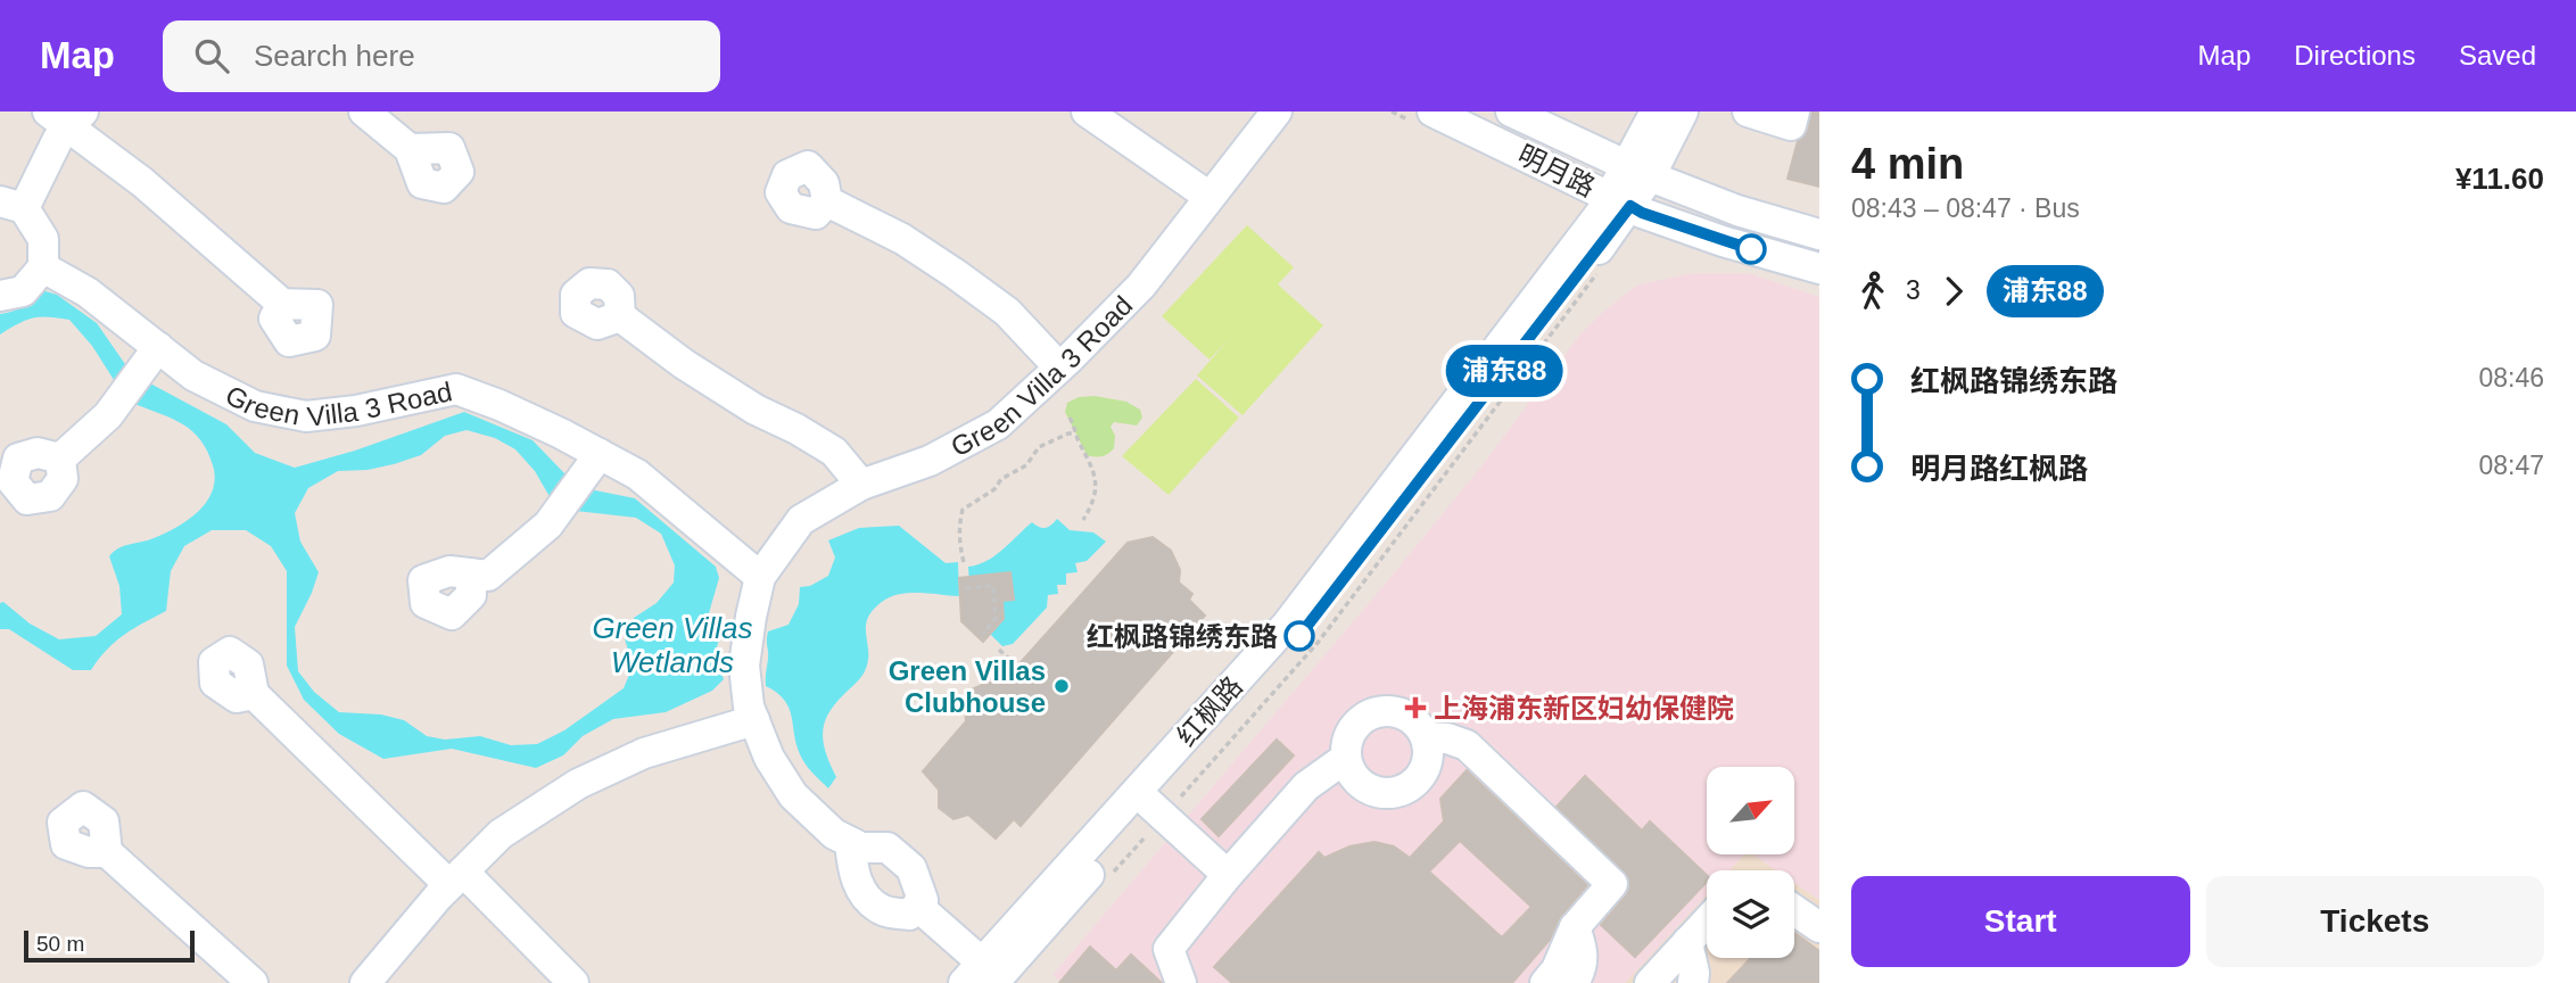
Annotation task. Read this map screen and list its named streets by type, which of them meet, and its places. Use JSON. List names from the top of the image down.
{
  "streets": {
    "street": ["明月路", "Green Villa 3 Road", "红枫路"]
  },
  "crossings": [
    ["明月路", "红枫路"]
  ],
  "water": ["Green Villas Wetlands"],
  "places": {
    "other": ["红枫路锦绣东路", "Green Villas Clubhouse"],
    "health": ["上海浦东新区妇幼保健院"]
  },
  "lines": ["bus line 浦东88"],
  "scale_bar": "50 m",
  "north": "top right",
  "page": {
    "header": "Map",
    "search": "Search here",
    "nav": ["Map", "Directions", "Saved"],
    "on_map": "浦东88",
    "heading": ["4 min", "08:43 – 08:47 · Bus", "¥11.60"],
    "legs": ["3", "浦东88"],
    "list": [
      {
        "name": "红枫路锦绣东路",
        "value": "08:46"
      },
      {
        "name": "明月路红枫路",
        "value": "08:47"
      }
    ],
    "buttons": ["Start", "Tickets"],
    "scale": "50 m"
  }
}
